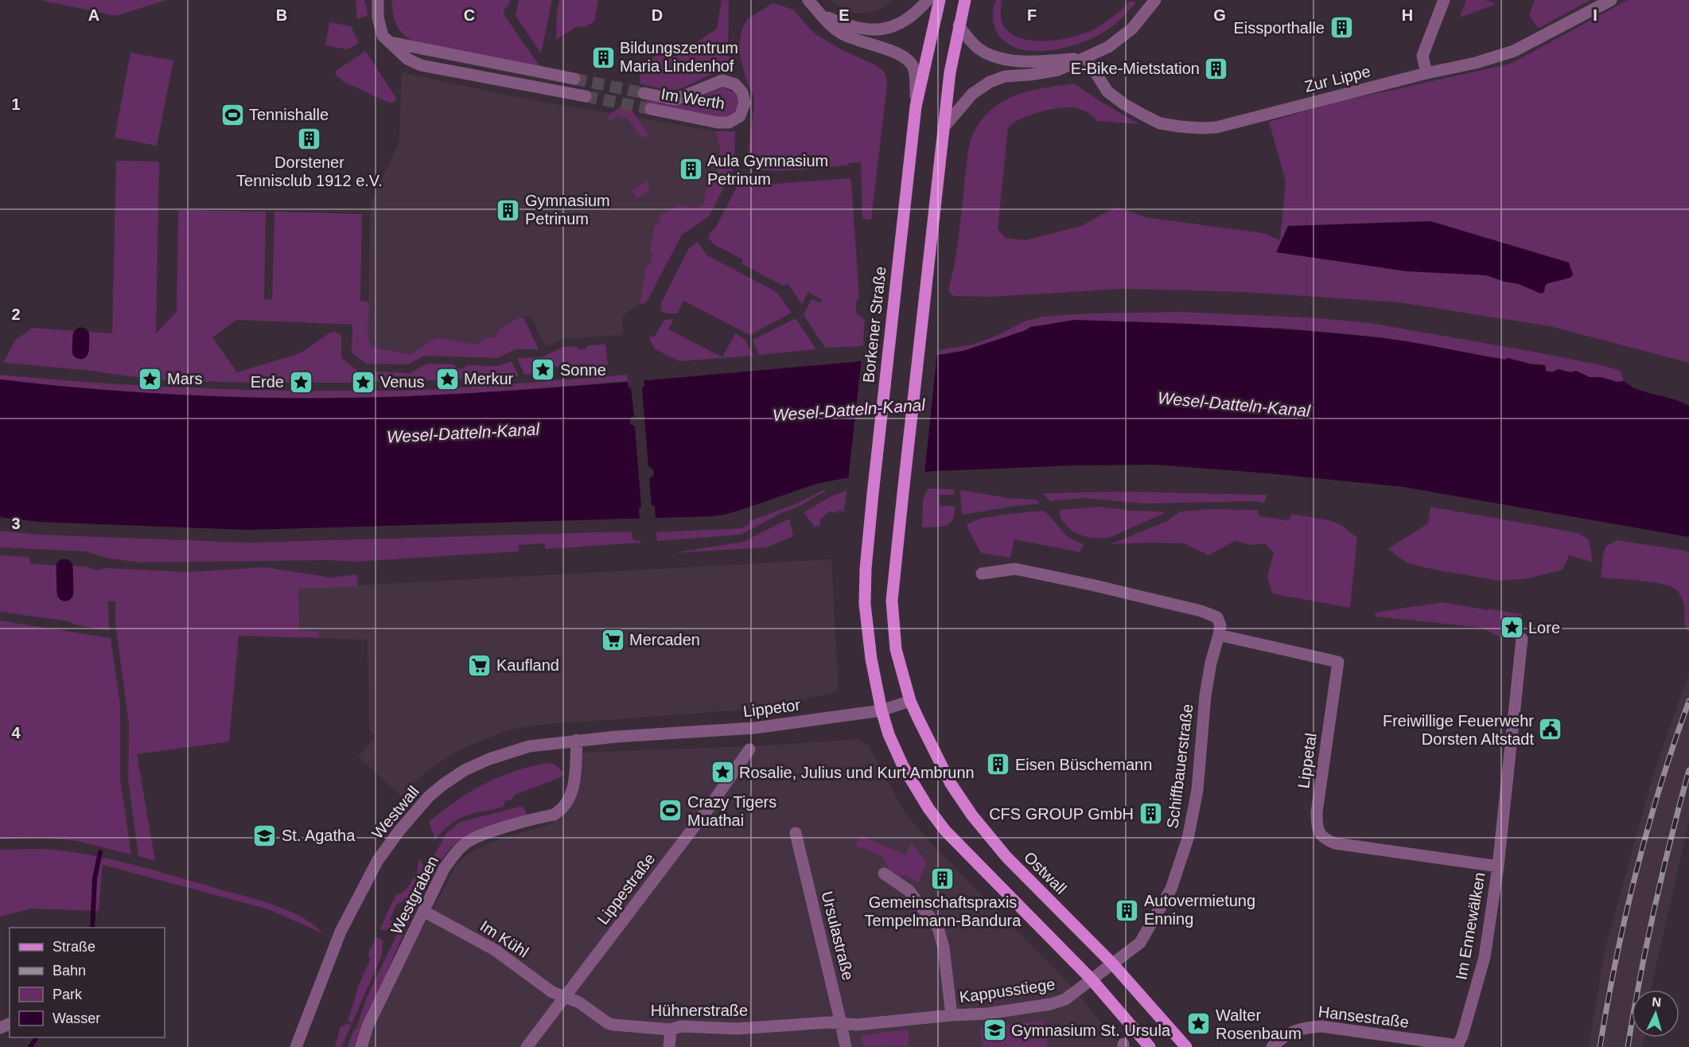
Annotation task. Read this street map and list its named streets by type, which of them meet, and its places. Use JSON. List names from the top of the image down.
{
  "streets": {
    "main road": ["Borkener Straße", "Ostwall"],
    "street": [
      "Zur Lippe",
      "Im Werth",
      "Lippetor",
      "Lippetal",
      "Schiffbauerstraße",
      "Westwall",
      "Lippestraße",
      "Westgraben",
      "Im Ennewälken",
      "Ursulastraße",
      "Im Kühl",
      "Kappusstiege",
      "Hühnerstraße",
      "Hansestraße"
    ]
  },
  "crossings": [
    ["Borkener Straße", "Lippetor"],
    ["Lippetor", "Westwall"],
    ["Lippetor", "Ostwall"],
    ["Lippetal", "Schiffbauerstraße"],
    ["Lippetal", "Im Ennewälken"],
    ["Schiffbauerstraße", "Ostwall"],
    ["Schiffbauerstraße", "Kappusstiege"],
    ["Westwall", "Westgraben"],
    ["Ostwall", "Kappusstiege"],
    ["Lippestraße", "Im Kühl"],
    ["Lippestraße", "Hühnerstraße"],
    ["Westgraben", "Im Kühl"],
    ["Im Ennewälken", "Hansestraße"],
    ["Ursulastraße", "Kappusstiege"],
    ["Ursulastraße", "Hühnerstraße"],
    ["Im Kühl", "Hühnerstraße"],
    ["Kappusstiege", "Hühnerstraße"]
  ],
  "water": ["Wesel-Datteln-Kanal"],
  "places": {
    "building": [
      "Eissporthalle",
      "Bildungszentrum Maria Lindenhof",
      "E-Bike-Mietstation",
      "Dorstener Tennisclub 1912 e.V.",
      "Aula Gymnasium Petrinum",
      "Gymnasium Petrinum",
      "Eisen Büschemann",
      "CFS GROUP GmbH",
      "Gemeinschaftspraxis Tempelmann-Bandura",
      "Autovermietung Enning"
    ],
    "sports": ["Tennishalle", "Crazy Tigers Muathai"],
    "place": [
      "Sonne",
      "Mars",
      "Merkur",
      "Erde",
      "Venus",
      "Lore",
      "Rosalie, Julius und Kurt Ambrunn",
      "Walter Rosenbaum"
    ],
    "supermarket": ["Mercaden", "Kaufland"],
    "public building": ["Freiwillige Feuerwehr Dorsten Altstadt"],
    "school or university": ["St. Agatha", "Gymnasium St. Ursula"]
  },
  "legend": [
    "Straße",
    "Bahn",
    "Park",
    "Wasser"
  ],
  "north": "top",
  "grid": {
    "columns": [
      "A",
      "B",
      "C",
      "D",
      "E",
      "F",
      "G",
      "H",
      "I"
    ],
    "rows": [
      "1",
      "2",
      "3",
      "4"
    ]
  }
}
